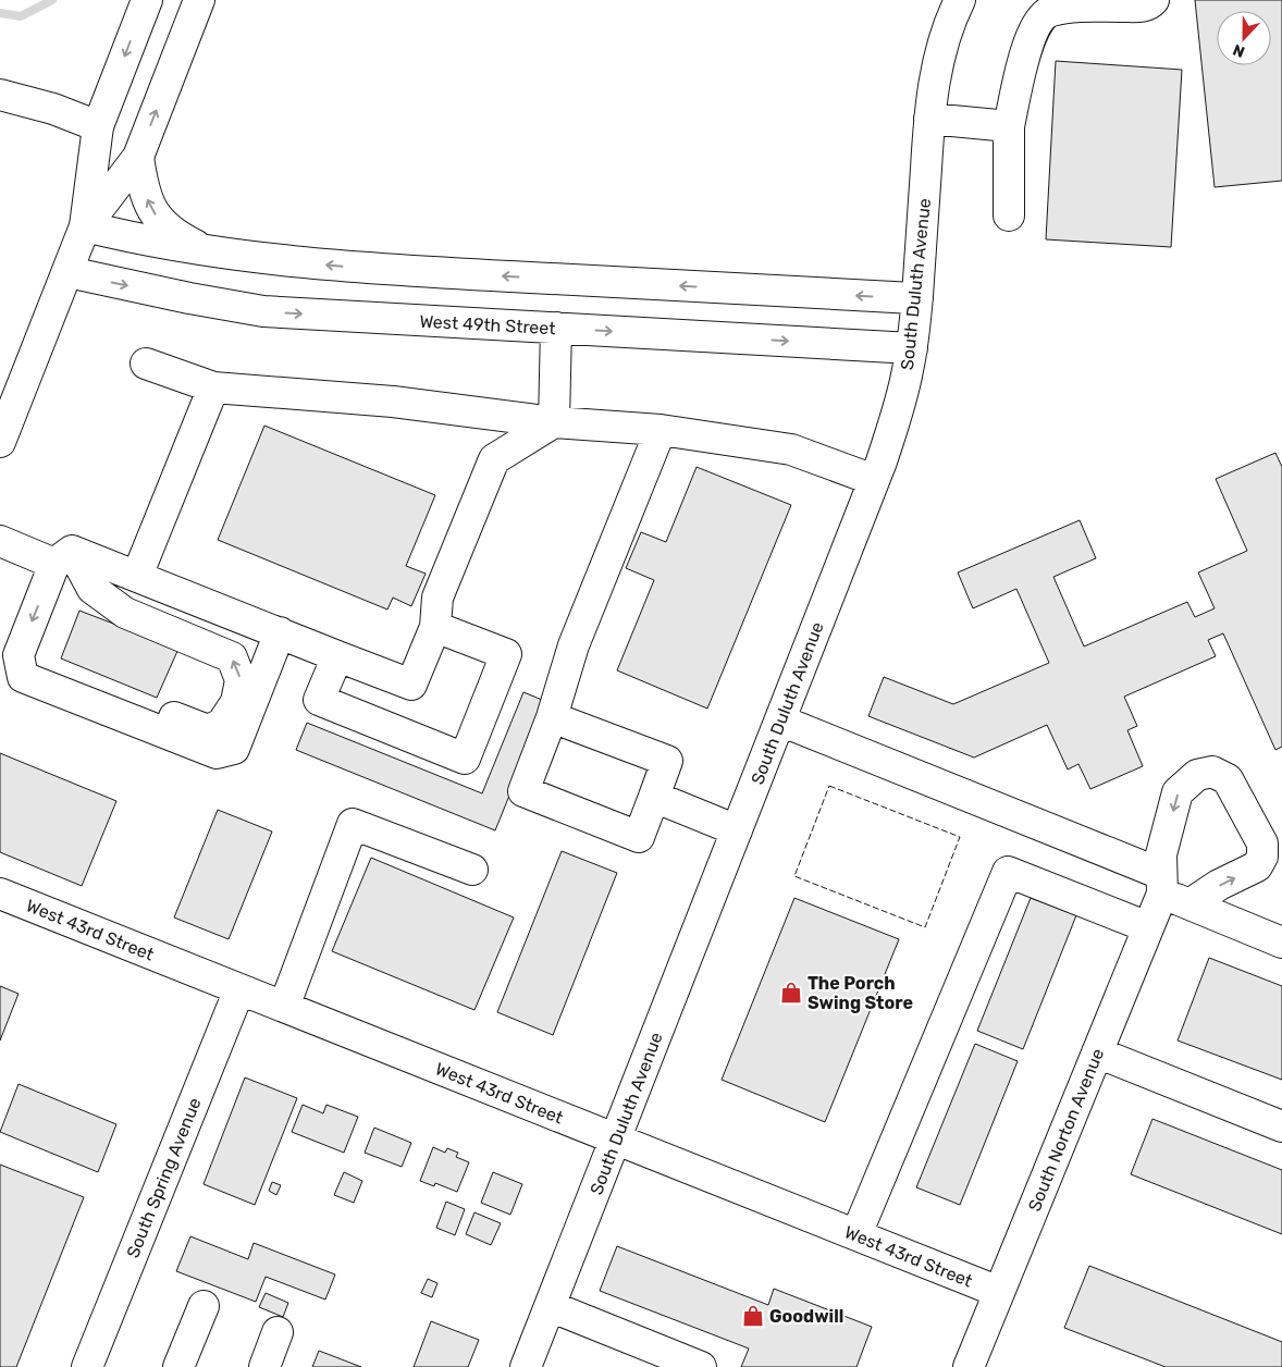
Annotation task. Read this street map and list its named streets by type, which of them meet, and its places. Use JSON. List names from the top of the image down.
{
  "streets": {
    "street": [
      "South Duluth Avenue",
      "West 49th Street",
      "West 43rd Street",
      "South Norton Avenue",
      "South Spring Avenue"
    ]
  },
  "crossings": [
    ["South Duluth Avenue", "West 49th Street"],
    ["South Duluth Avenue", "West 43rd Street"],
    ["West 43rd Street", "South Norton Avenue"],
    ["West 43rd Street", "South Spring Avenue"]
  ],
  "places": {
    "shop": ["The Porch Swing Store", "Goodwill"]
  },
  "north": "bottom"
}
